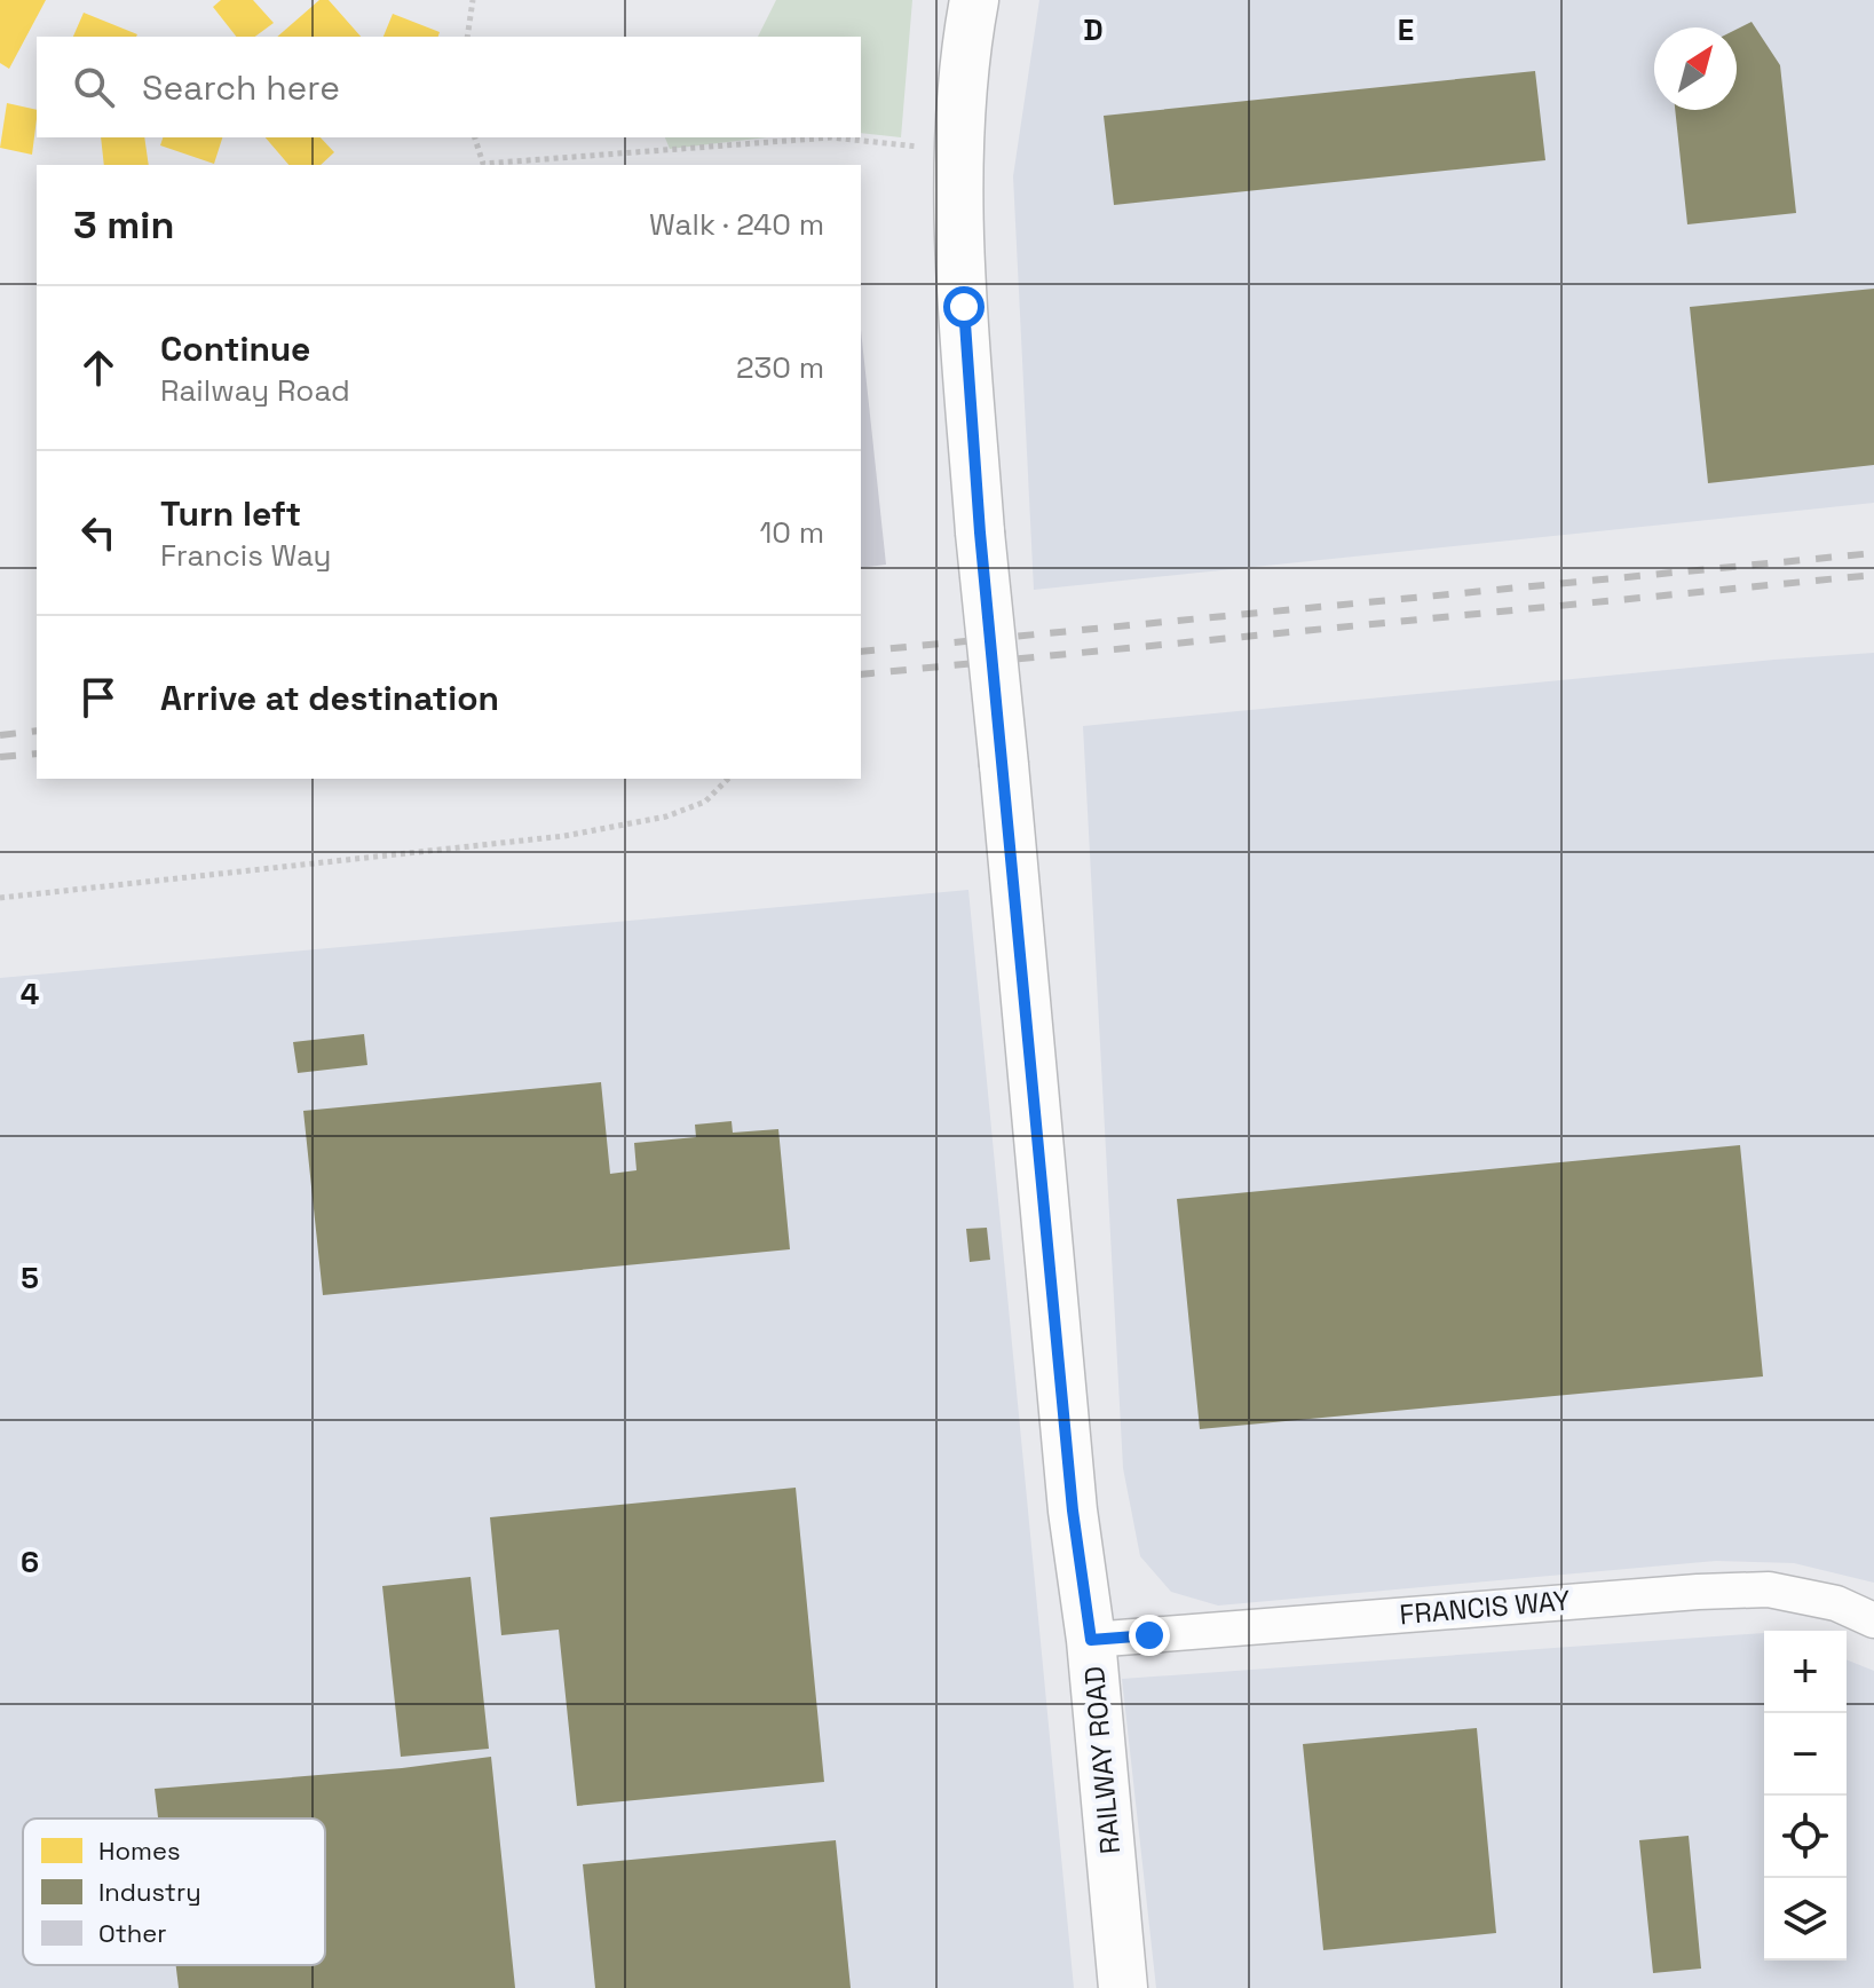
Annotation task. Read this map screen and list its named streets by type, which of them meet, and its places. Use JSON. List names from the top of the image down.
{
  "streets": {
    "main road": ["RAILWAY ROAD"],
    "street": ["FRANCIS WAY"]
  },
  "crossings": [
    ["FRANCIS WAY", "RAILWAY ROAD"]
  ],
  "legend": ["Homes", "Industry", "Other"],
  "north": "top right",
  "page": {
    "search": "Search here",
    "heading": ["3 min", "Walk · 240 m"],
    "list": [
      ["Continue", "Railway Road", "230 m"],
      ["Turn left", "Francis Way", "10 m"],
      "Arrive at destination"
    ],
    "map_buttons": ["+", "−"]
  },
  "grid": {
    "columns": ["D", "E"],
    "rows": ["4", "5", "6"]
  }
}
